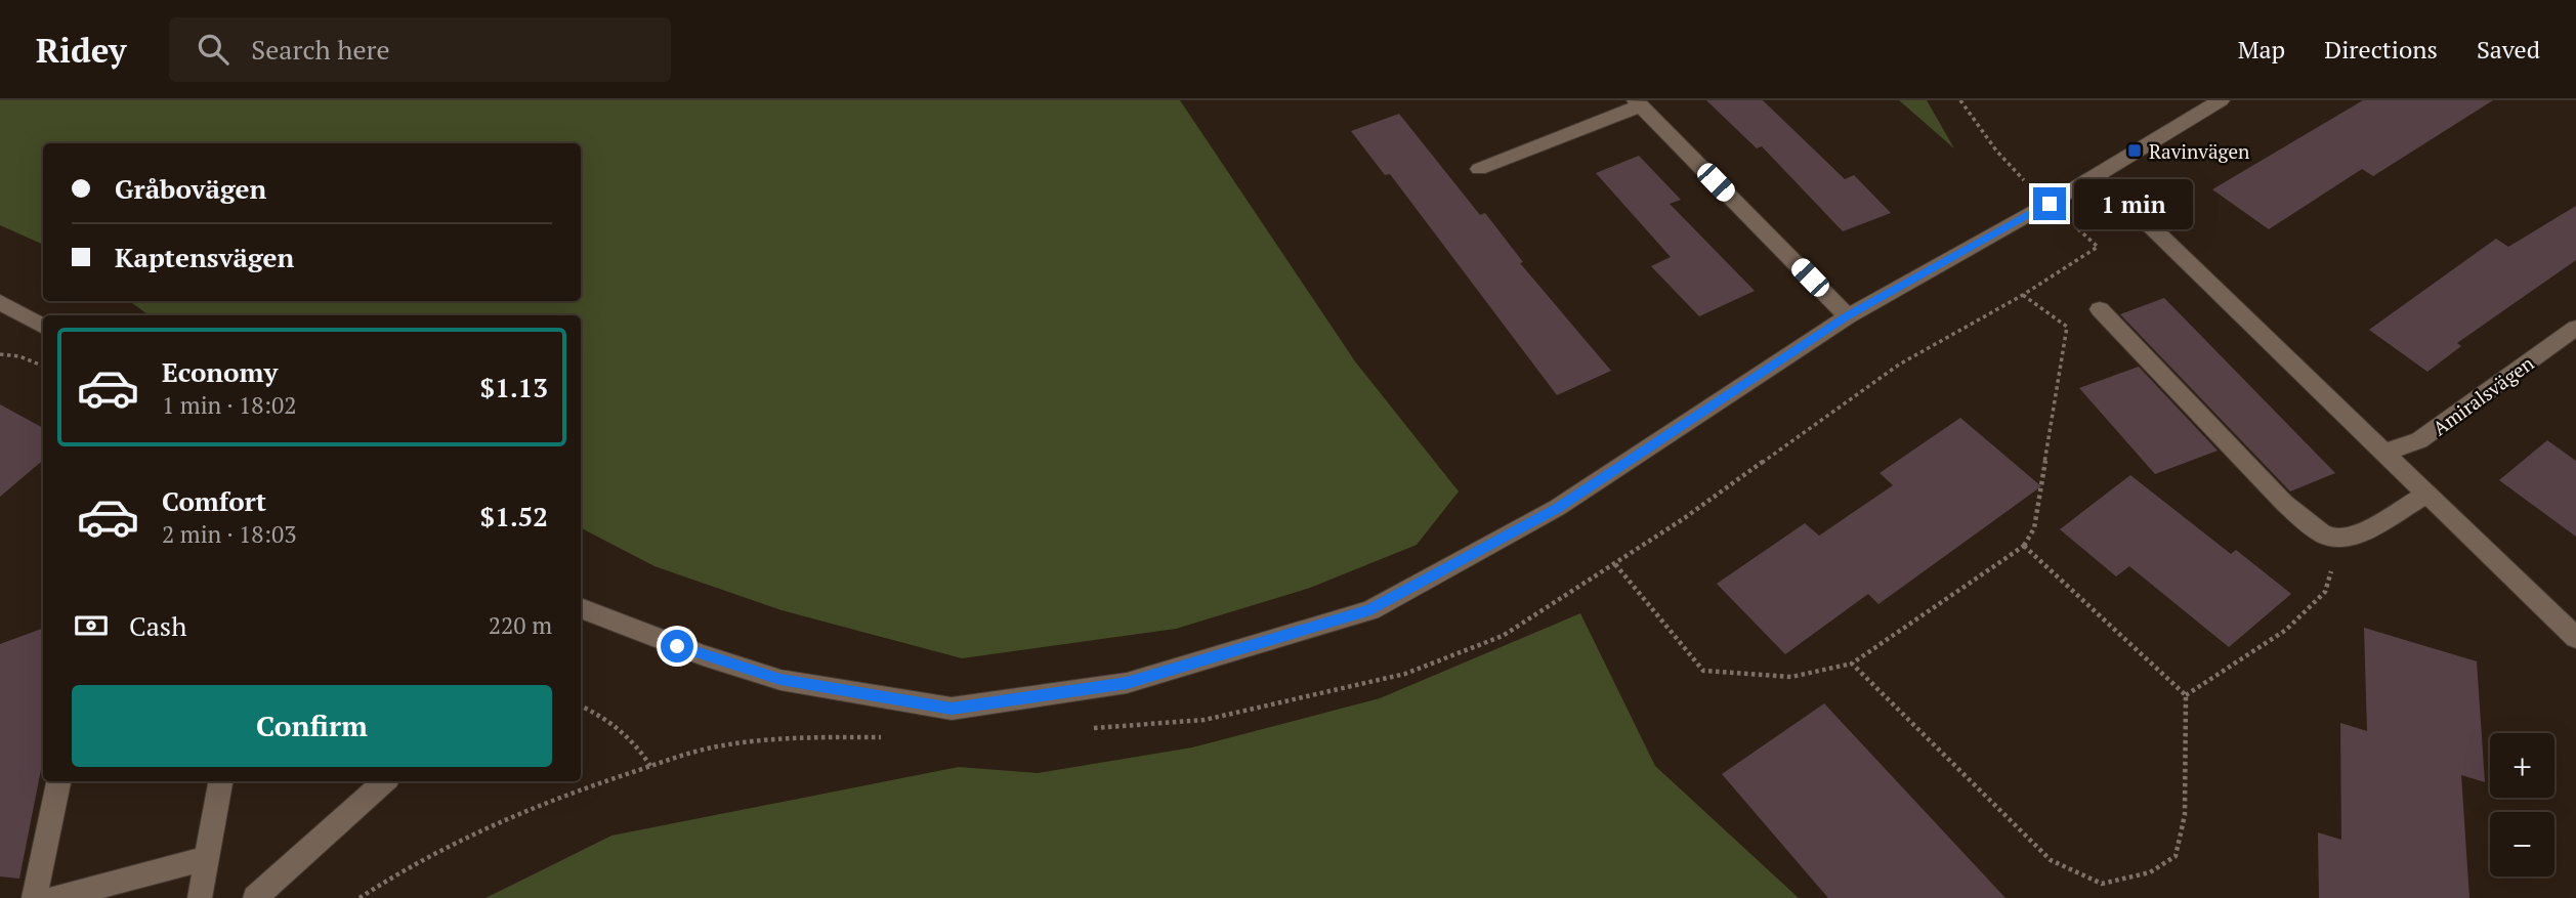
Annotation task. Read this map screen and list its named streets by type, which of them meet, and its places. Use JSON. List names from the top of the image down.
{
  "streets": {
    "street": ["Amiralsvägen"]
  },
  "places": {
    "transit": ["Ravinvägen"]
  },
  "page": {
    "header": "Ridey",
    "search": "Search here",
    "nav": ["Map", "Directions", "Saved"],
    "banner": ["Gråbovägen", "Kaptensvägen"],
    "bubble": "1 min",
    "list": [
      {
        "name": "Economy",
        "note": "1 min · 18:02",
        "value": "$1.13"
      },
      {
        "name": "Comfort",
        "note": "2 min · 18:03",
        "value": "$1.52"
      }
    ],
    "pay": ["Cash", "220 m"],
    "buttons": "Confirm",
    "map_buttons": ["+", "−"]
  }
}
